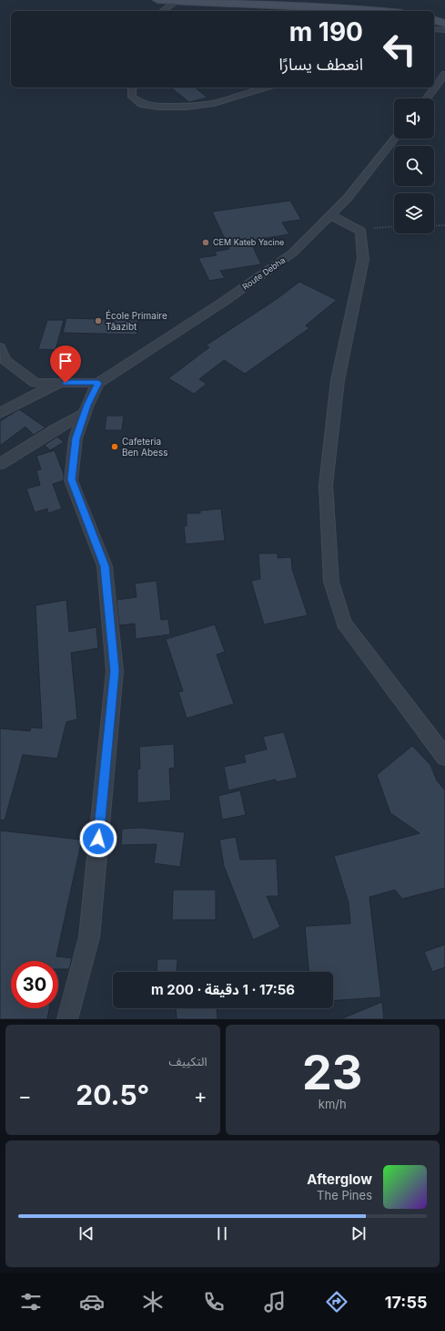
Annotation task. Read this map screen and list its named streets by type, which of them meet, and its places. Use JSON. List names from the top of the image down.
{
  "streets": {
    "street": ["Route Debha"]
  },
  "places": ["CEM Kateb Yacine", "École Primaire Tâazibt", "Cafeteria Ben Abess"],
  "page": {
    "turn": ["190 m", "انعطف يسارًا"],
    "limit": "30",
    "trip": "17:56 · 1 دقيقة · 200 m",
    "tile": [
      ["23", "km/h"],
      "التكييف"
    ],
    "heat": ["−", "20.5°", "+"],
    "song": ["Afterglow", "The Pines"],
    "tabs": "17:55"
  }
}
